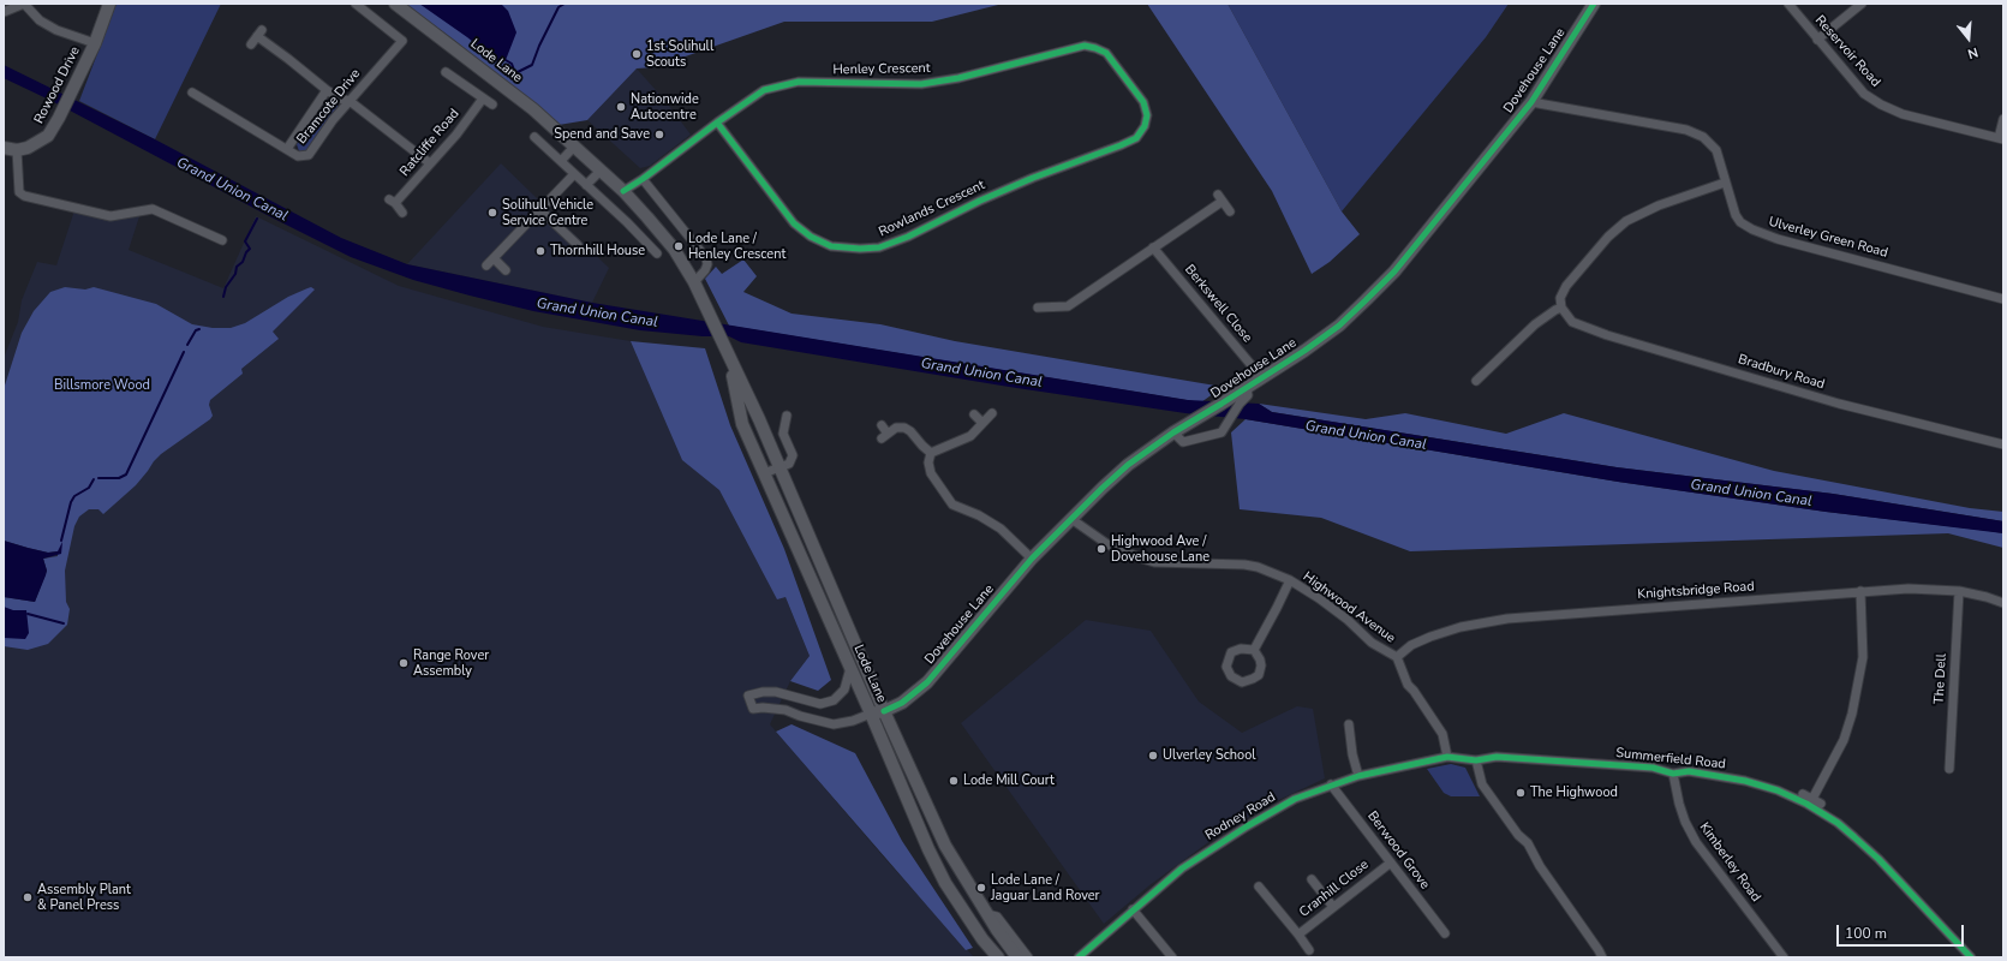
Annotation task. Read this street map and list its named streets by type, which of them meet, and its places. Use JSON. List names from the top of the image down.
{
  "streets": {
    "main road": ["Lode Lane", "Dovehouse Lane", "Rowood Drive"],
    "street": [
      "Reservoir Road",
      "Henley Crescent",
      "Bramcote Drive",
      "Ratcliffe Road",
      "Rowlands Crescent",
      "Ulverley Green Road",
      "Berkswell Close",
      "Bradbury Road",
      "Knightsbridge Road",
      "Highwood Avenue",
      "The Dell",
      "Summerfield Road",
      "Rodney Road",
      "Berwood Grove",
      "Kimberley Road",
      "Cranhill Close"
    ]
  },
  "crossings": [
    ["Lode Lane", "Henley Crescent"],
    ["Lode Lane", "Dovehouse Lane"],
    ["Henley Crescent", "Rowlands Crescent"],
    ["Dovehouse Lane", "Ulverley Green Road"],
    ["Dovehouse Lane", "Berkswell Close"],
    ["Dovehouse Lane", "Highwood Avenue"],
    ["Knightsbridge Road", "Highwood Avenue"],
    ["Knightsbridge Road", "The Dell"],
    ["Highwood Avenue", "Summerfield Road"],
    ["Highwood Avenue", "Rodney Road"],
    ["Summerfield Road", "Rodney Road"],
    ["Summerfield Road", "Kimberley Road"],
    ["Rodney Road", "Berwood Grove"],
    ["Berwood Grove", "Cranhill Close"]
  ],
  "water": ["Grand Union Canal"],
  "parks": ["Billsmore Wood"],
  "places": [
    "1st Solihull Scouts",
    "Nationwide Autocentre",
    "Spend and Save",
    "Solihull Vehicle Service Centre",
    "Lode Lane / Henley Crescent",
    "Thornhill House",
    "Highwood Ave / Dovehouse Lane",
    "Range Rover Assembly",
    "Ulverley School",
    "Lode Mill Court",
    "The Highwood",
    "Lode Lane / Jaguar Land Rover",
    "Assembly Plant & Panel Press"
  ],
  "scale_bar": "100 m",
  "north": "bottom"
}
